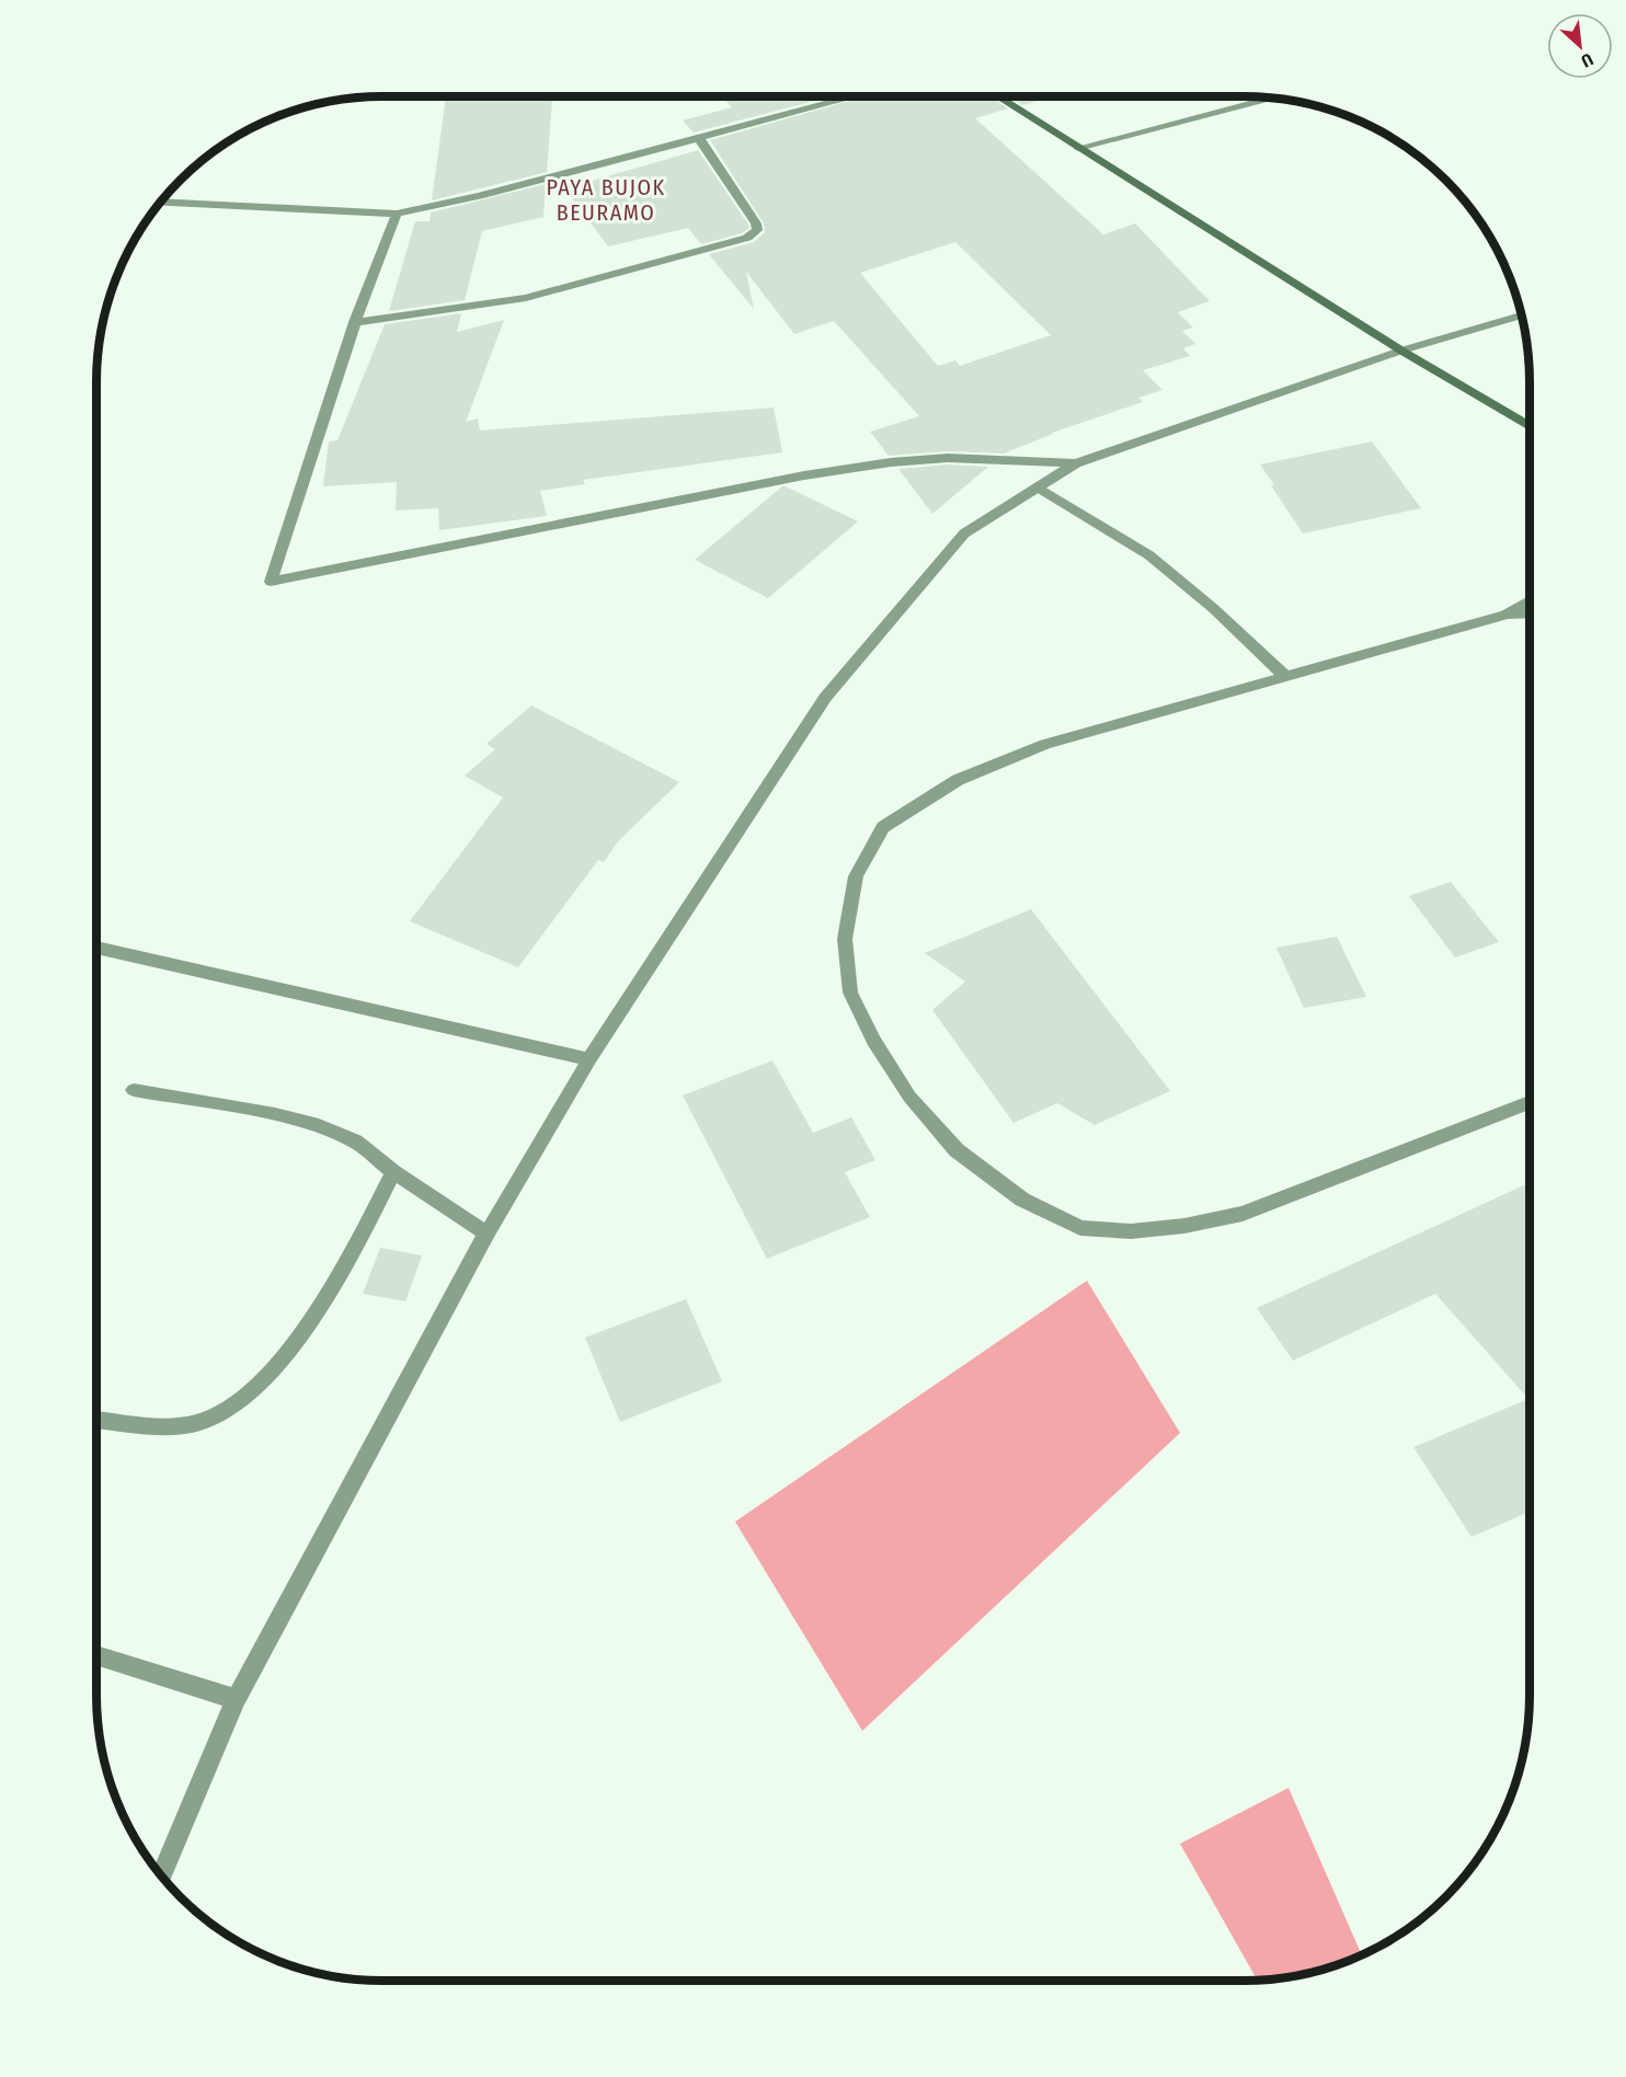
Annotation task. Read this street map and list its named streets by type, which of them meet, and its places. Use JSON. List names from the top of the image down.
{
  "districts": ["PAYA BUJOK BEURAMO"],
  "north": "bottom right"
}
